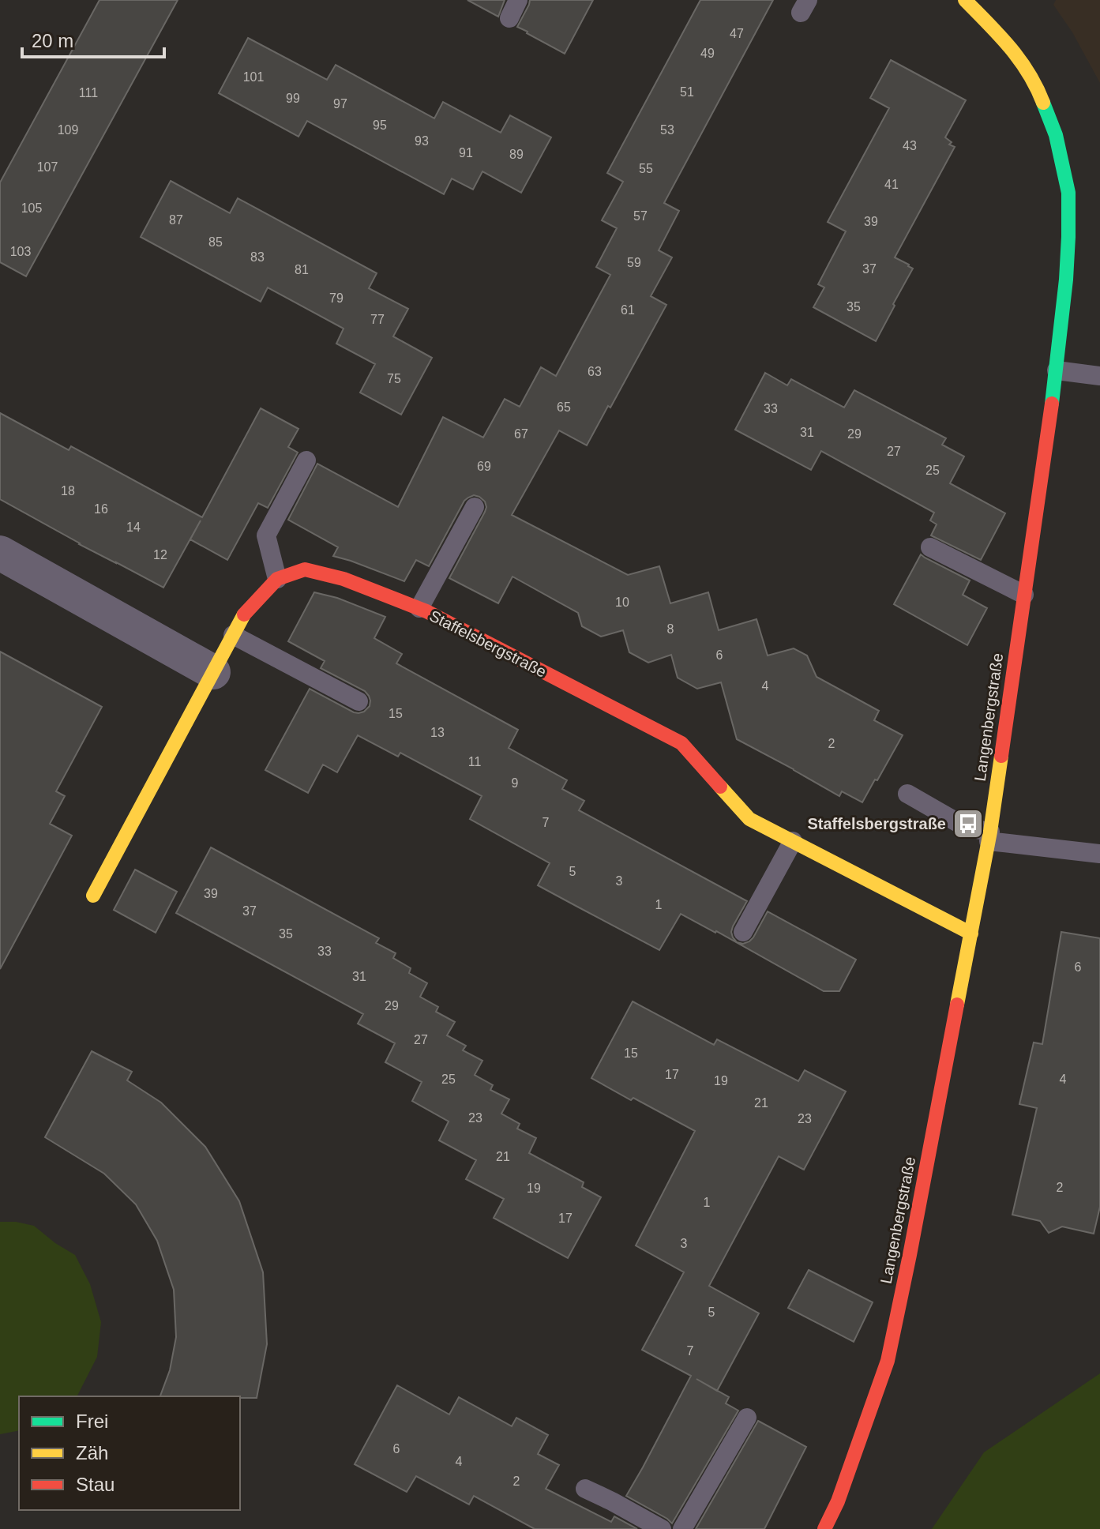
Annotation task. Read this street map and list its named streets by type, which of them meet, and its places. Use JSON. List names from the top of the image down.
{
  "streets": {
    "street": ["Staffelsbergstraße", "Langenbergstraße"]
  },
  "crossings": [
    ["Staffelsbergstraße", "Langenbergstraße"]
  ],
  "places": {
    "bus stop": ["Staffelsbergstraße"]
  },
  "house_numbers": [
    "47",
    "49",
    "101",
    "51",
    "111",
    "99",
    "97",
    "95",
    "109",
    "53",
    "93",
    "43",
    "91",
    "89",
    "107",
    "55",
    "41",
    "105",
    "57",
    "87",
    "39",
    "85",
    "103",
    "83",
    "59",
    "37",
    "81",
    "79",
    "35",
    "61",
    "77",
    "63",
    "75",
    "65",
    "33",
    "31",
    "67",
    "29",
    "27",
    "69",
    "25",
    "18",
    "16",
    "14",
    "12",
    "10",
    "8",
    "6",
    "4",
    "15",
    "13",
    "2",
    "11",
    "9",
    "7",
    "5",
    "3",
    "39",
    "1",
    "37",
    "35",
    "33",
    "6",
    "31",
    "29",
    "27",
    "15",
    "17",
    "25",
    "4",
    "19",
    "21",
    "23",
    "23",
    "21",
    "2",
    "19",
    "1",
    "17",
    "3",
    "5",
    "7",
    "6",
    "4",
    "2"
  ],
  "legend": ["Frei", "Zäh", "Stau"],
  "scale_bar": "20 m"
}
